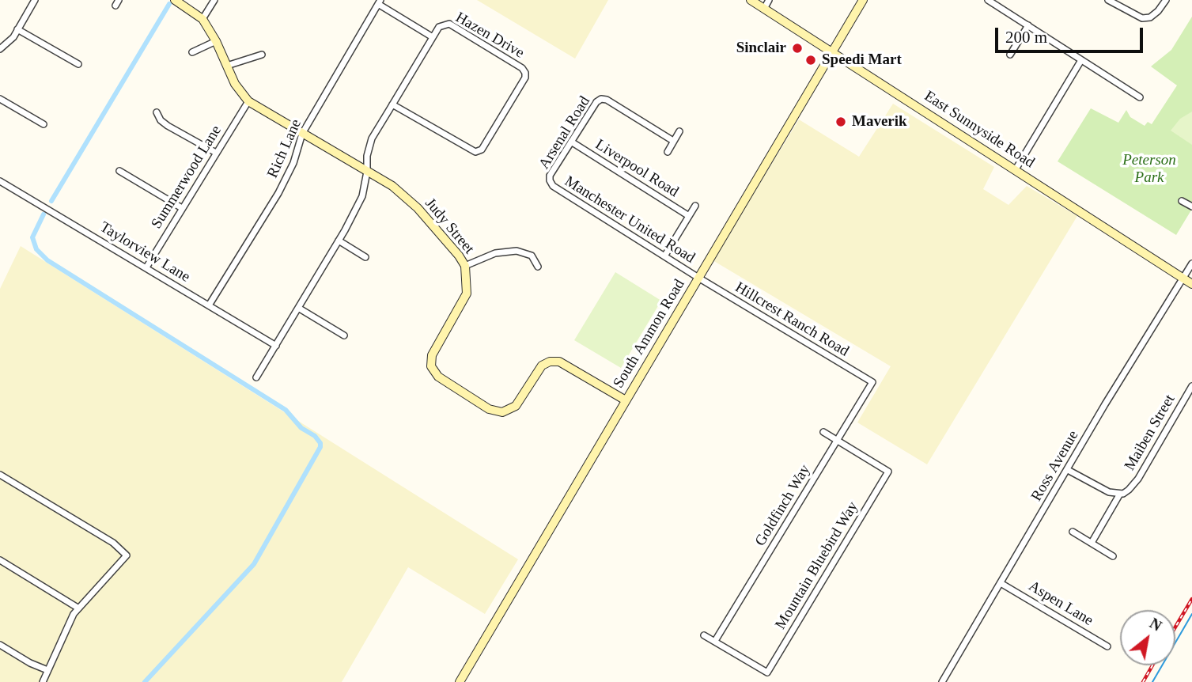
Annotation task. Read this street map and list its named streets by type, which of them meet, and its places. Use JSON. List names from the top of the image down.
{
  "streets": {
    "street": [
      "Hazen Drive",
      "East Sunnyside Road",
      "Arsenal Road",
      "Rich Lane",
      "Liverpool Road",
      "Summerwood Lane",
      "Manchester United Road",
      "Judy Street",
      "Taylorview Lane",
      "Hillcrest Ranch Road",
      "South Ammon Road",
      "Maiben Street",
      "Ross Avenue",
      "Goldfinch Way",
      "Mountain Bluebird Way",
      "Aspen Lane"
    ]
  },
  "crossings": [
    ["East Sunnyside Road", "South Ammon Road"],
    ["East Sunnyside Road", "Ross Avenue"],
    ["Arsenal Road", "Liverpool Road"],
    ["Arsenal Road", "Manchester United Road"],
    ["Rich Lane", "Judy Street"],
    ["Rich Lane", "Taylorview Lane"],
    ["Summerwood Lane", "Judy Street"],
    ["Summerwood Lane", "Taylorview Lane"],
    ["Manchester United Road", "Hillcrest Ranch Road"],
    ["Manchester United Road", "South Ammon Road"],
    ["Judy Street", "South Ammon Road"],
    ["Hillcrest Ranch Road", "South Ammon Road"],
    ["Hillcrest Ranch Road", "Goldfinch Way"],
    ["Ross Avenue", "Aspen Lane"],
    ["Goldfinch Way", "Mountain Bluebird Way"]
  ],
  "parks": ["Peterson Park"],
  "places": ["Sinclair", "Speedi Mart", "Maverik"],
  "scale_bar": "200 m",
  "north": "top right"
}
